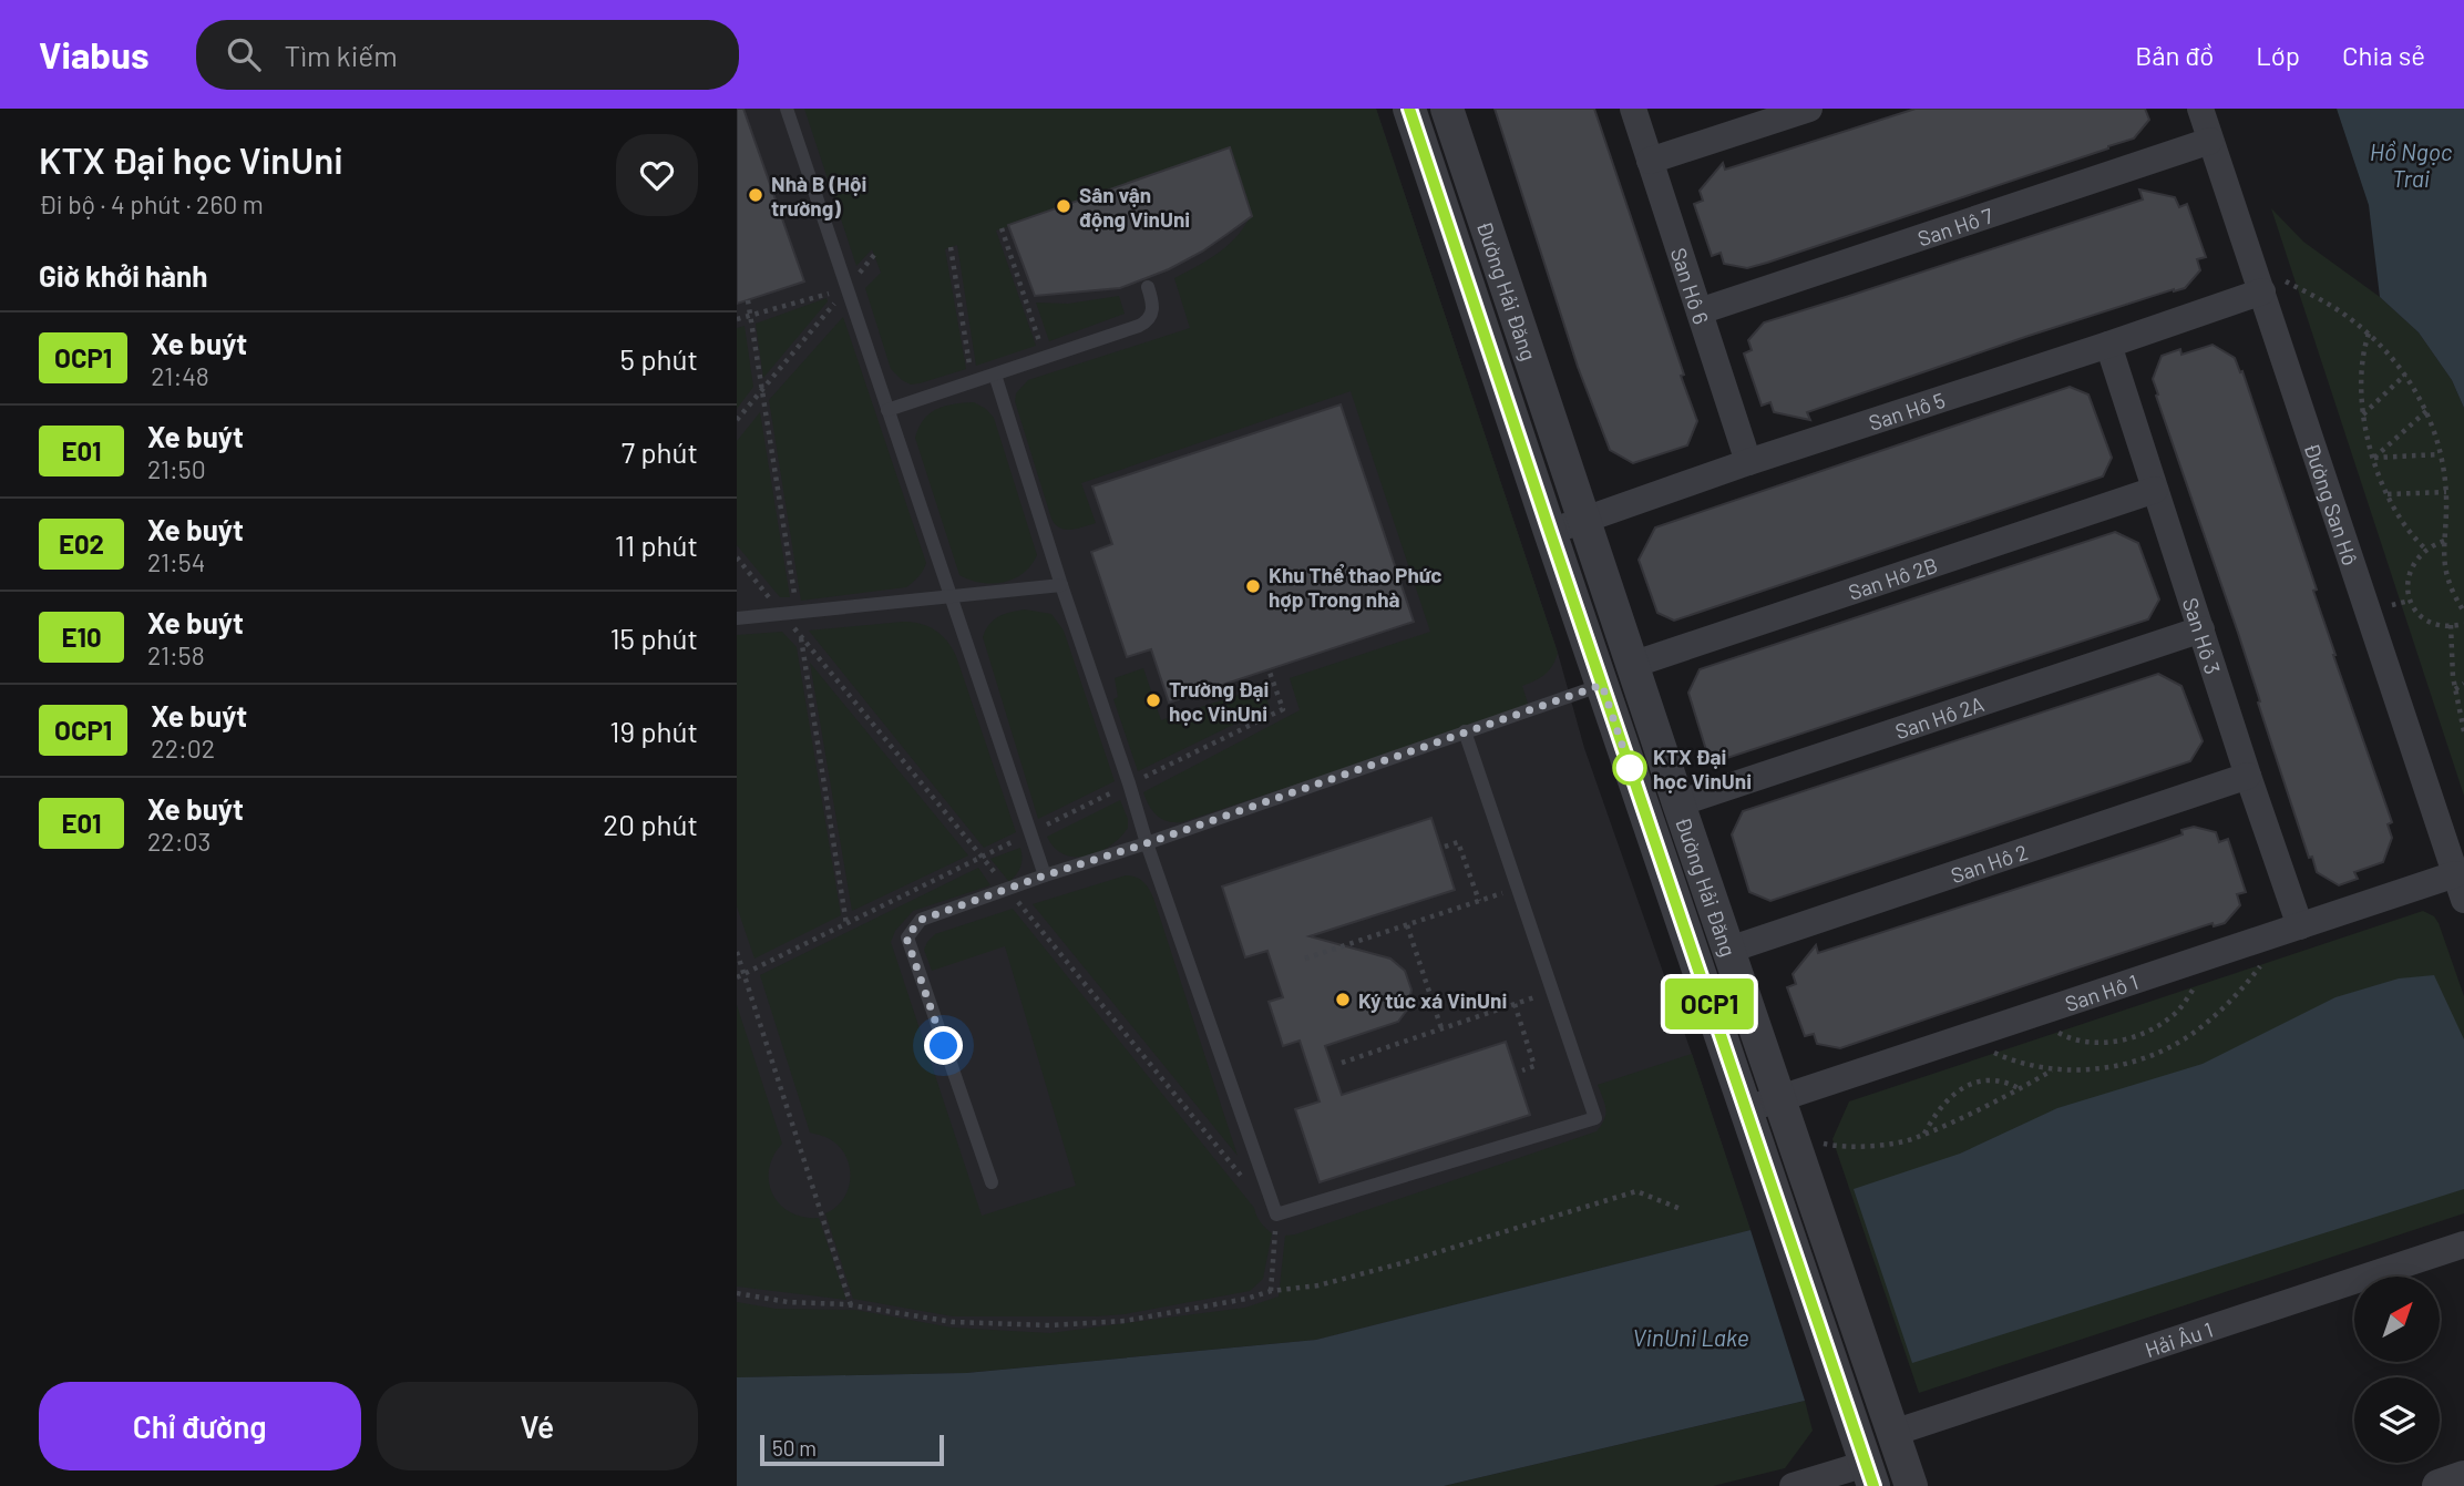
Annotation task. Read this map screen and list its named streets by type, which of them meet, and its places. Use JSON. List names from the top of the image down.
{
  "streets": {
    "street": [
      "San Hô 7",
      "San Hô 6",
      "Đường Hải Đăng",
      "San Hô 5",
      "Đường San Hô",
      "San Hô 2B",
      "San Hô 3",
      "San Hô 2A",
      "San Hô 2",
      "San Hô 1",
      "Hải Âu 1"
    ]
  },
  "crossings": [
    ["San Hô 7", "San Hô 6"],
    ["San Hô 7", "Đường San Hô"],
    ["San Hô 6", "San Hô 5"],
    ["Đường Hải Đăng", "San Hô 5"],
    ["Đường Hải Đăng", "San Hô 2B"],
    ["Đường Hải Đăng", "San Hô 2A"],
    ["Đường Hải Đăng", "San Hô 2"],
    ["Đường Hải Đăng", "San Hô 1"],
    ["Đường Hải Đăng", "Hải Âu 1"],
    ["San Hô 5", "Đường San Hô"],
    ["San Hô 5", "San Hô 3"],
    ["Đường San Hô", "San Hô 1"],
    ["San Hô 2B", "San Hô 3"],
    ["San Hô 3", "San Hô 2A"],
    ["San Hô 3", "San Hô 2"],
    ["San Hô 3", "San Hô 1"]
  ],
  "water": ["Hồ Ngọc Trai", "VinUni Lake"],
  "places": [
    "Nhà B (Hội trường)",
    "Sân vận động VinUni",
    "Khu Thể thao Phức hợp Trong nhà",
    "Trường Đại học VinUni",
    "KTX Đại học VinUni",
    "Ký túc xá VinUni"
  ],
  "lines": ["bus line OCP1"],
  "scale_bar": "50 m",
  "north": "top right",
  "page": {
    "header": "Viabus",
    "search": "Tìm kiếm",
    "nav": ["Bản đồ", "Lớp", "Chia sẻ"],
    "heading": [
      ["KTX Đại học VinUni", "Đi bộ · 4 phút · 260 m"],
      "Giờ khởi hành"
    ],
    "on_map": "OCP1",
    "list": [
      {
        "mark": "OCP1",
        "name": "Xe buýt",
        "note": "21:48",
        "value": "5 phút"
      },
      {
        "mark": "E01",
        "name": "Xe buýt",
        "note": "21:50",
        "value": "7 phút"
      },
      {
        "mark": "E02",
        "name": "Xe buýt",
        "note": "21:54",
        "value": "11 phút"
      },
      {
        "mark": "E10",
        "name": "Xe buýt",
        "note": "21:58",
        "value": "15 phút"
      },
      {
        "mark": "OCP1",
        "name": "Xe buýt",
        "note": "22:02",
        "value": "19 phút"
      },
      {
        "mark": "E01",
        "name": "Xe buýt",
        "note": "22:03",
        "value": "20 phút"
      }
    ],
    "buttons": ["Chỉ đường", "Vé"],
    "scale": "50 m"
  }
}
